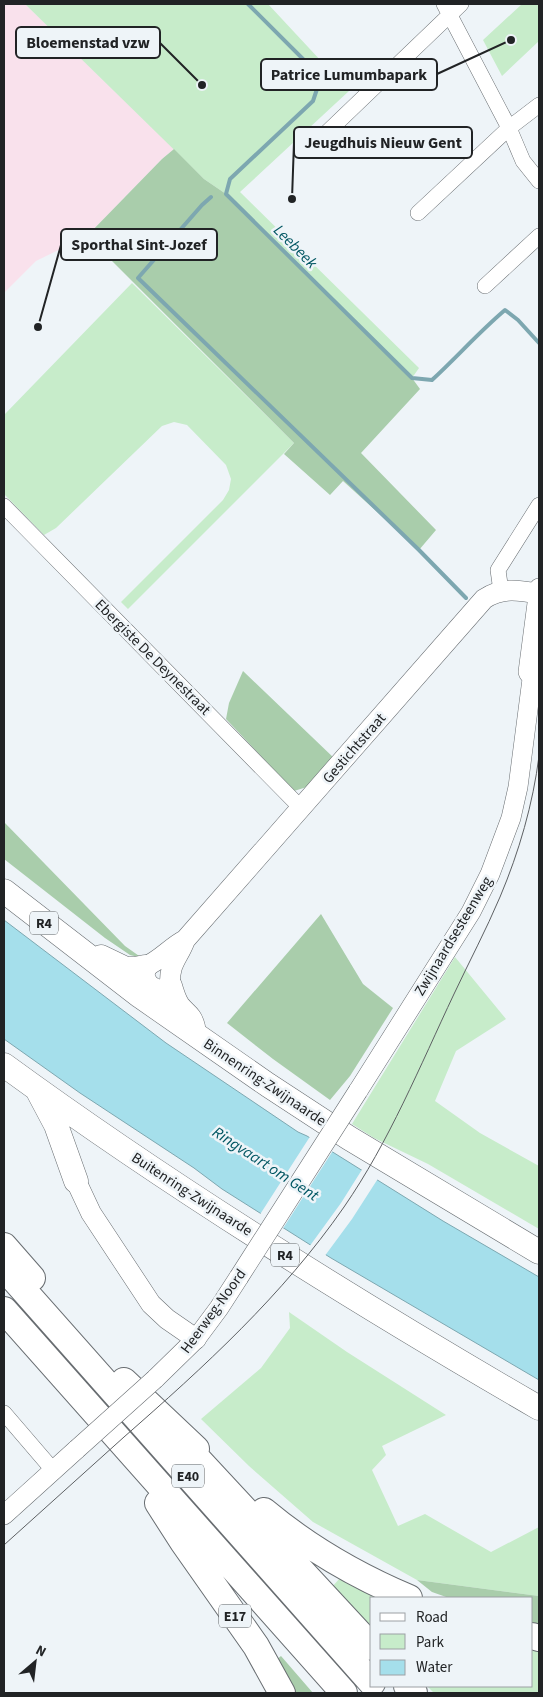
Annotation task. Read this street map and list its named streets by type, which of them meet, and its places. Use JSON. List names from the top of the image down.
{
  "streets": {
    "highway": [
      "R4",
      "Binnenring-Zwijnaarde",
      "Buitenring-Zwijnaarde",
      "E40",
      "E17"
    ],
    "main road": ["Gestichtstraat"],
    "street": ["Ebergiste De Deynestraat", "Zwijnaardsesteenweg", "Heerweg-Noord"]
  },
  "crossings": [
    ["Ebergiste De Deynestraat", "Gestichtstraat"],
    ["Zwijnaardsesteenweg", "Heerweg-Noord"],
    ["E40", "E17"]
  ],
  "water": ["Leebeek", "Ringvaart om Gent"],
  "places": [
    "Patrice Lumumbapark",
    "Bloemenstad vzw",
    "Jeugdhuis Nieuw Gent",
    "Sporthal Sint-Jozef"
  ],
  "legend": ["Road", "Park", "Water"],
  "north": "top right"
}
